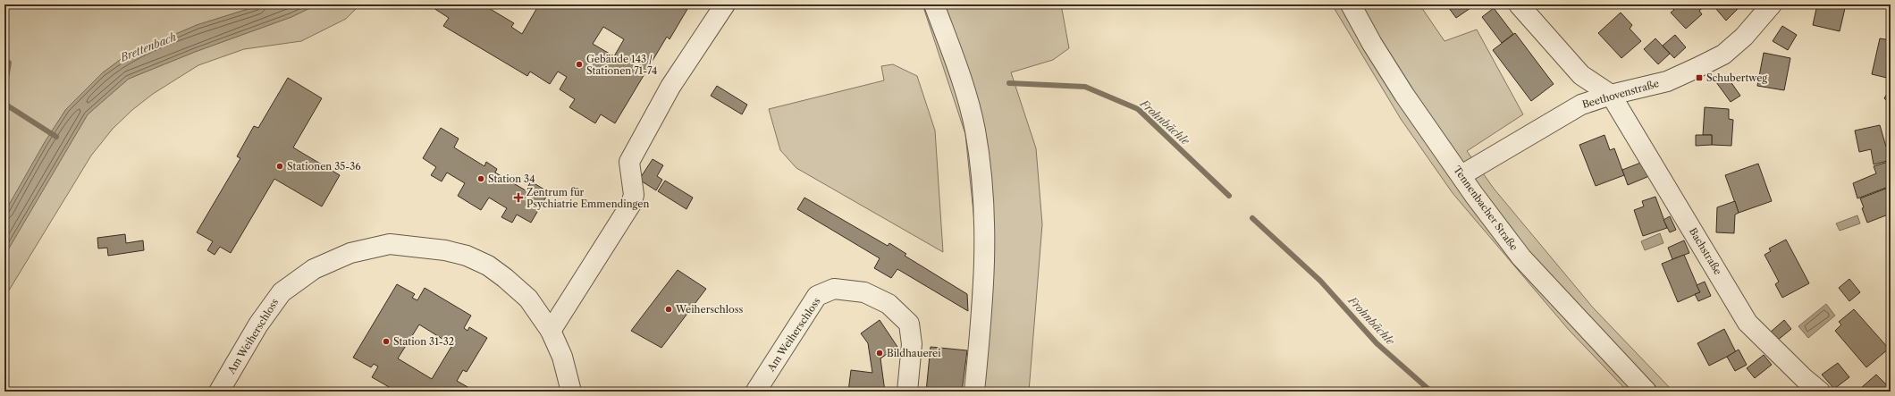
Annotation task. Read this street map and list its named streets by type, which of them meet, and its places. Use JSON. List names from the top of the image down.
{
  "streets": {
    "street": [
      "Beethovenstraße",
      "Tennenbacher Straße",
      "Bachstraße",
      "Am Weiherschloss"
    ]
  },
  "crossings": [
    ["Beethovenstraße", "Tennenbacher Straße"],
    ["Beethovenstraße", "Bachstraße"]
  ],
  "water": ["Brettenbach", "Frohnbächle"],
  "places": {
    "other": [
      "Gebäude 143 / Stationen 71-74",
      "Stationen 35-36",
      "Station 34",
      "Weiherschloss",
      "Station 31-32",
      "Bildhauerei"
    ],
    "transit": ["Schubertweg"],
    "health": ["Zentrum für Psychiatrie Emmendingen"]
  }
}
